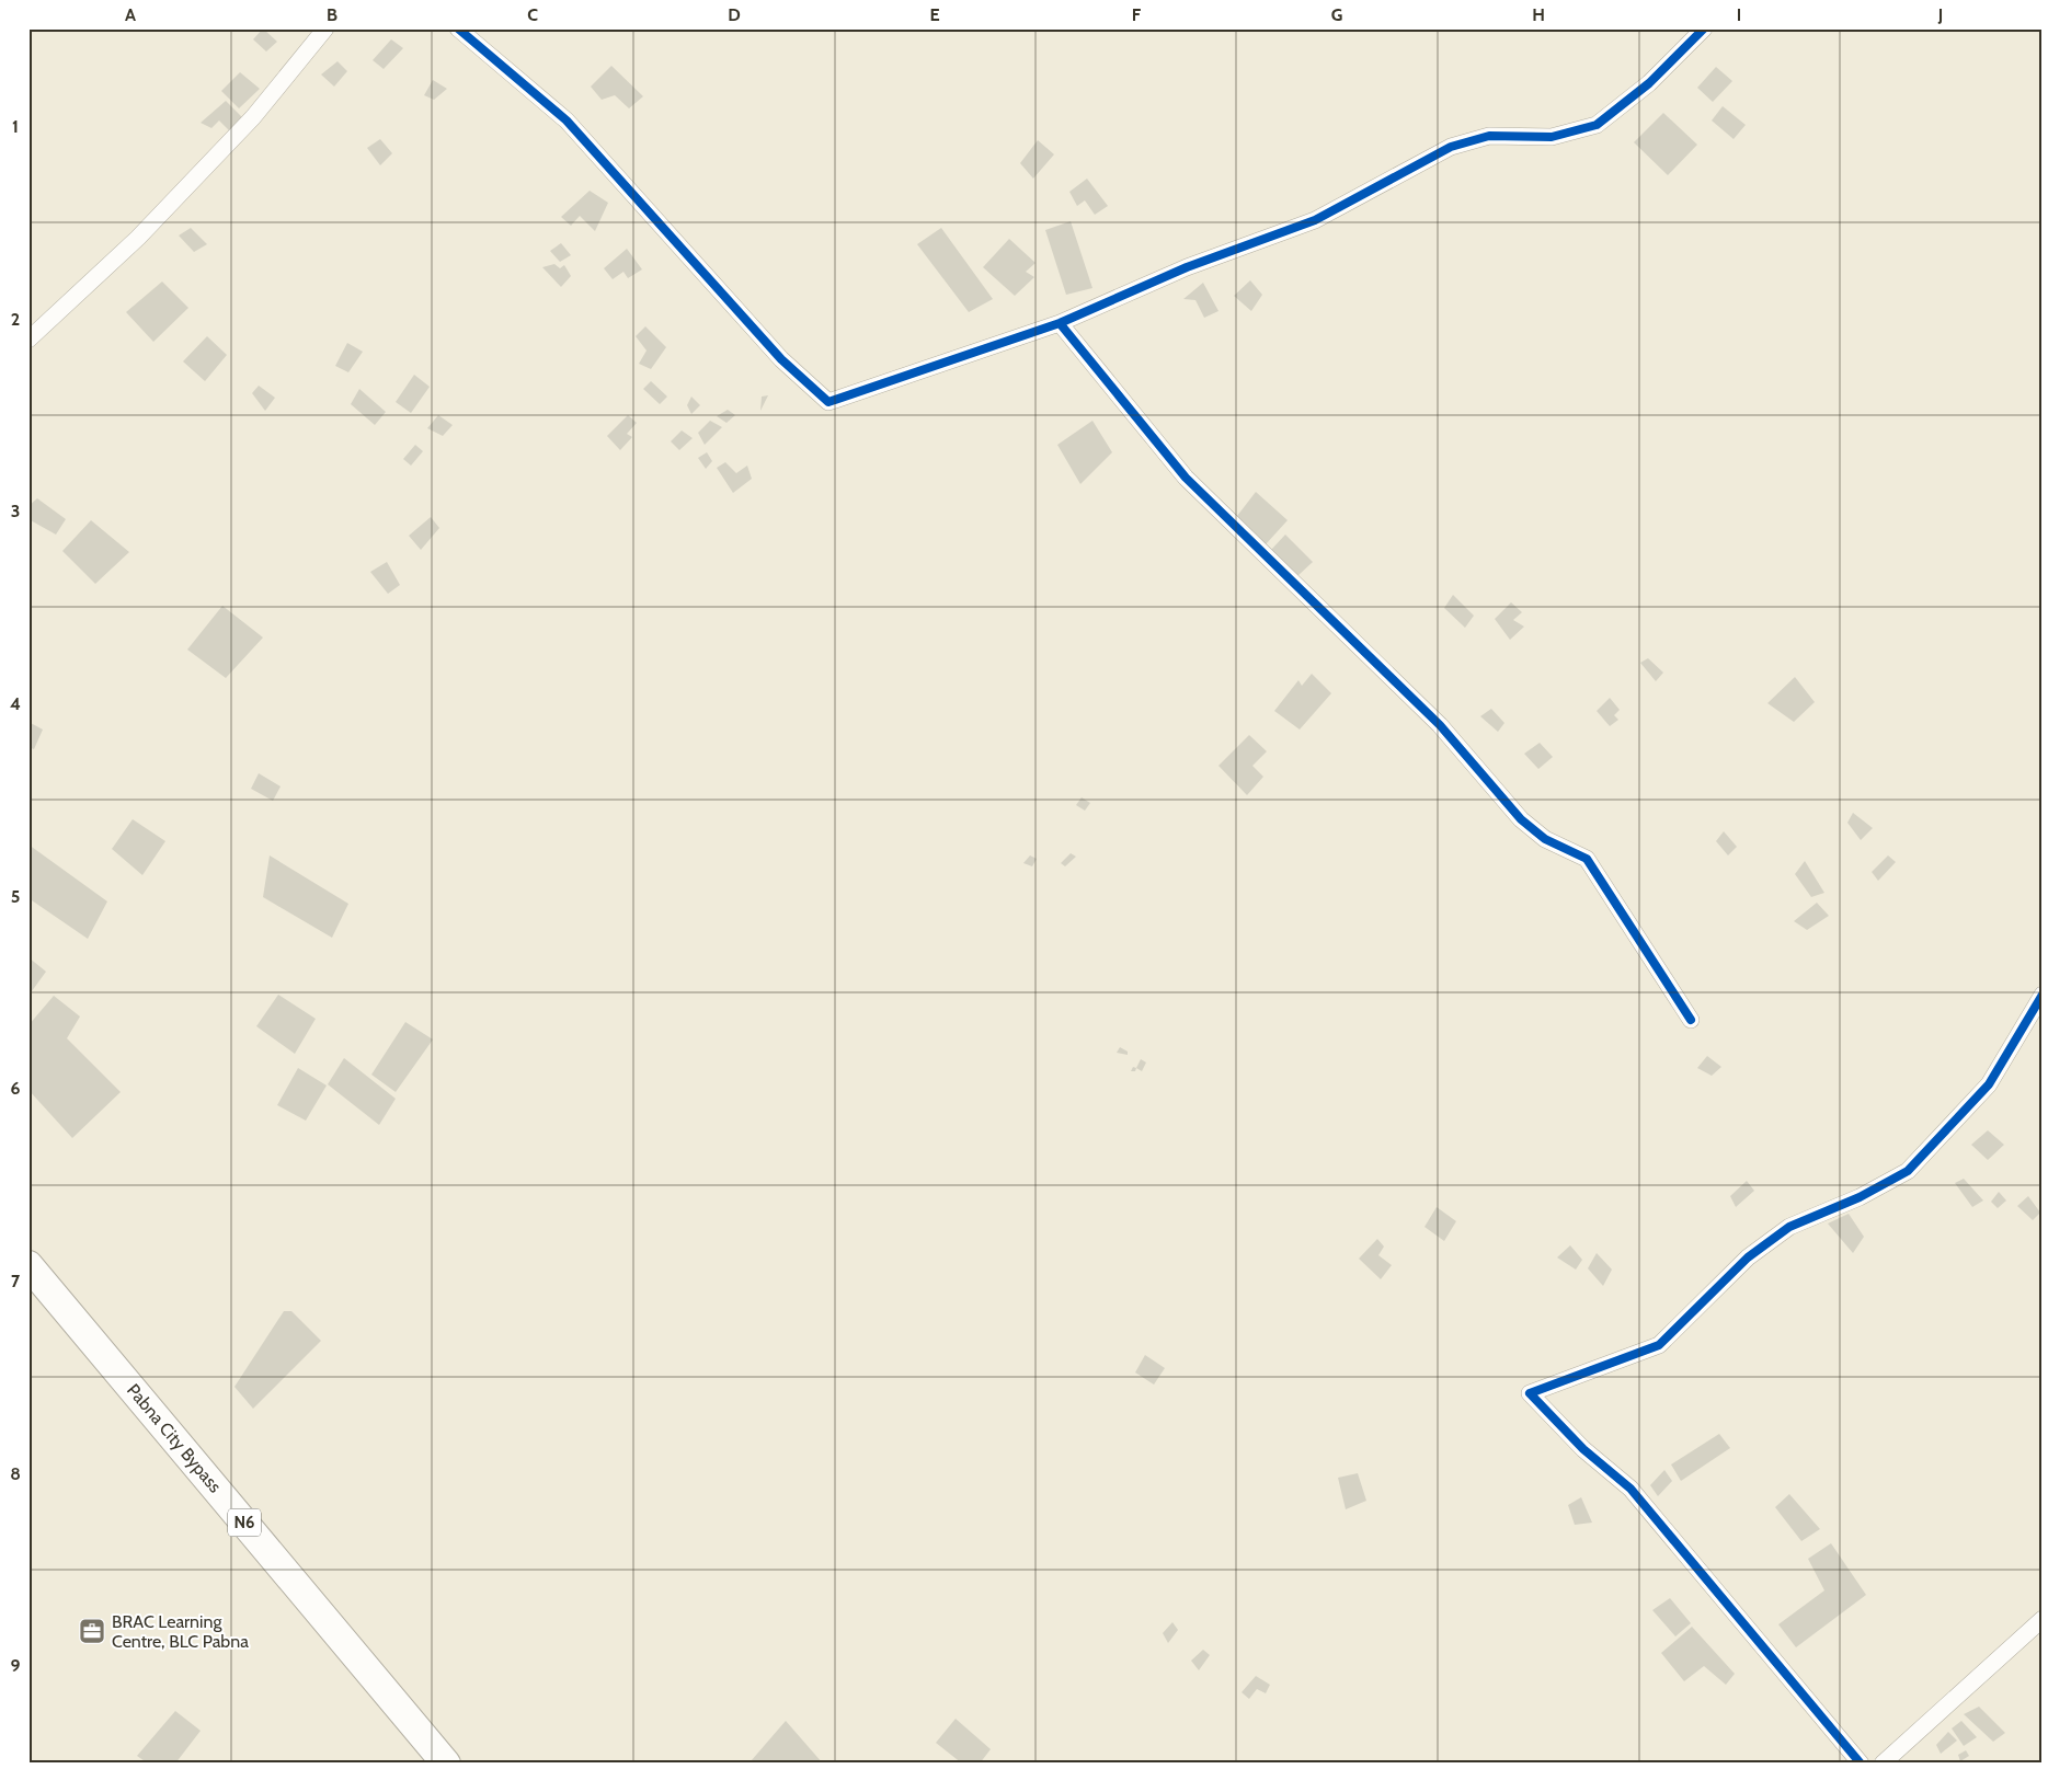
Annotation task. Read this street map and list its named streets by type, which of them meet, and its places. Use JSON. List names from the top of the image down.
{
  "streets": {
    "highway": ["Pabna City Bypass", "N6"]
  },
  "places": {
    "office": ["BRAC Learning Centre, BLC Pabna"]
  },
  "grid": {
    "columns": [
      "A",
      "B",
      "C",
      "D",
      "E",
      "F",
      "G",
      "H",
      "I",
      "J"
    ],
    "rows": [
      "1",
      "2",
      "3",
      "4",
      "5",
      "6",
      "7",
      "8",
      "9"
    ]
  }
}
